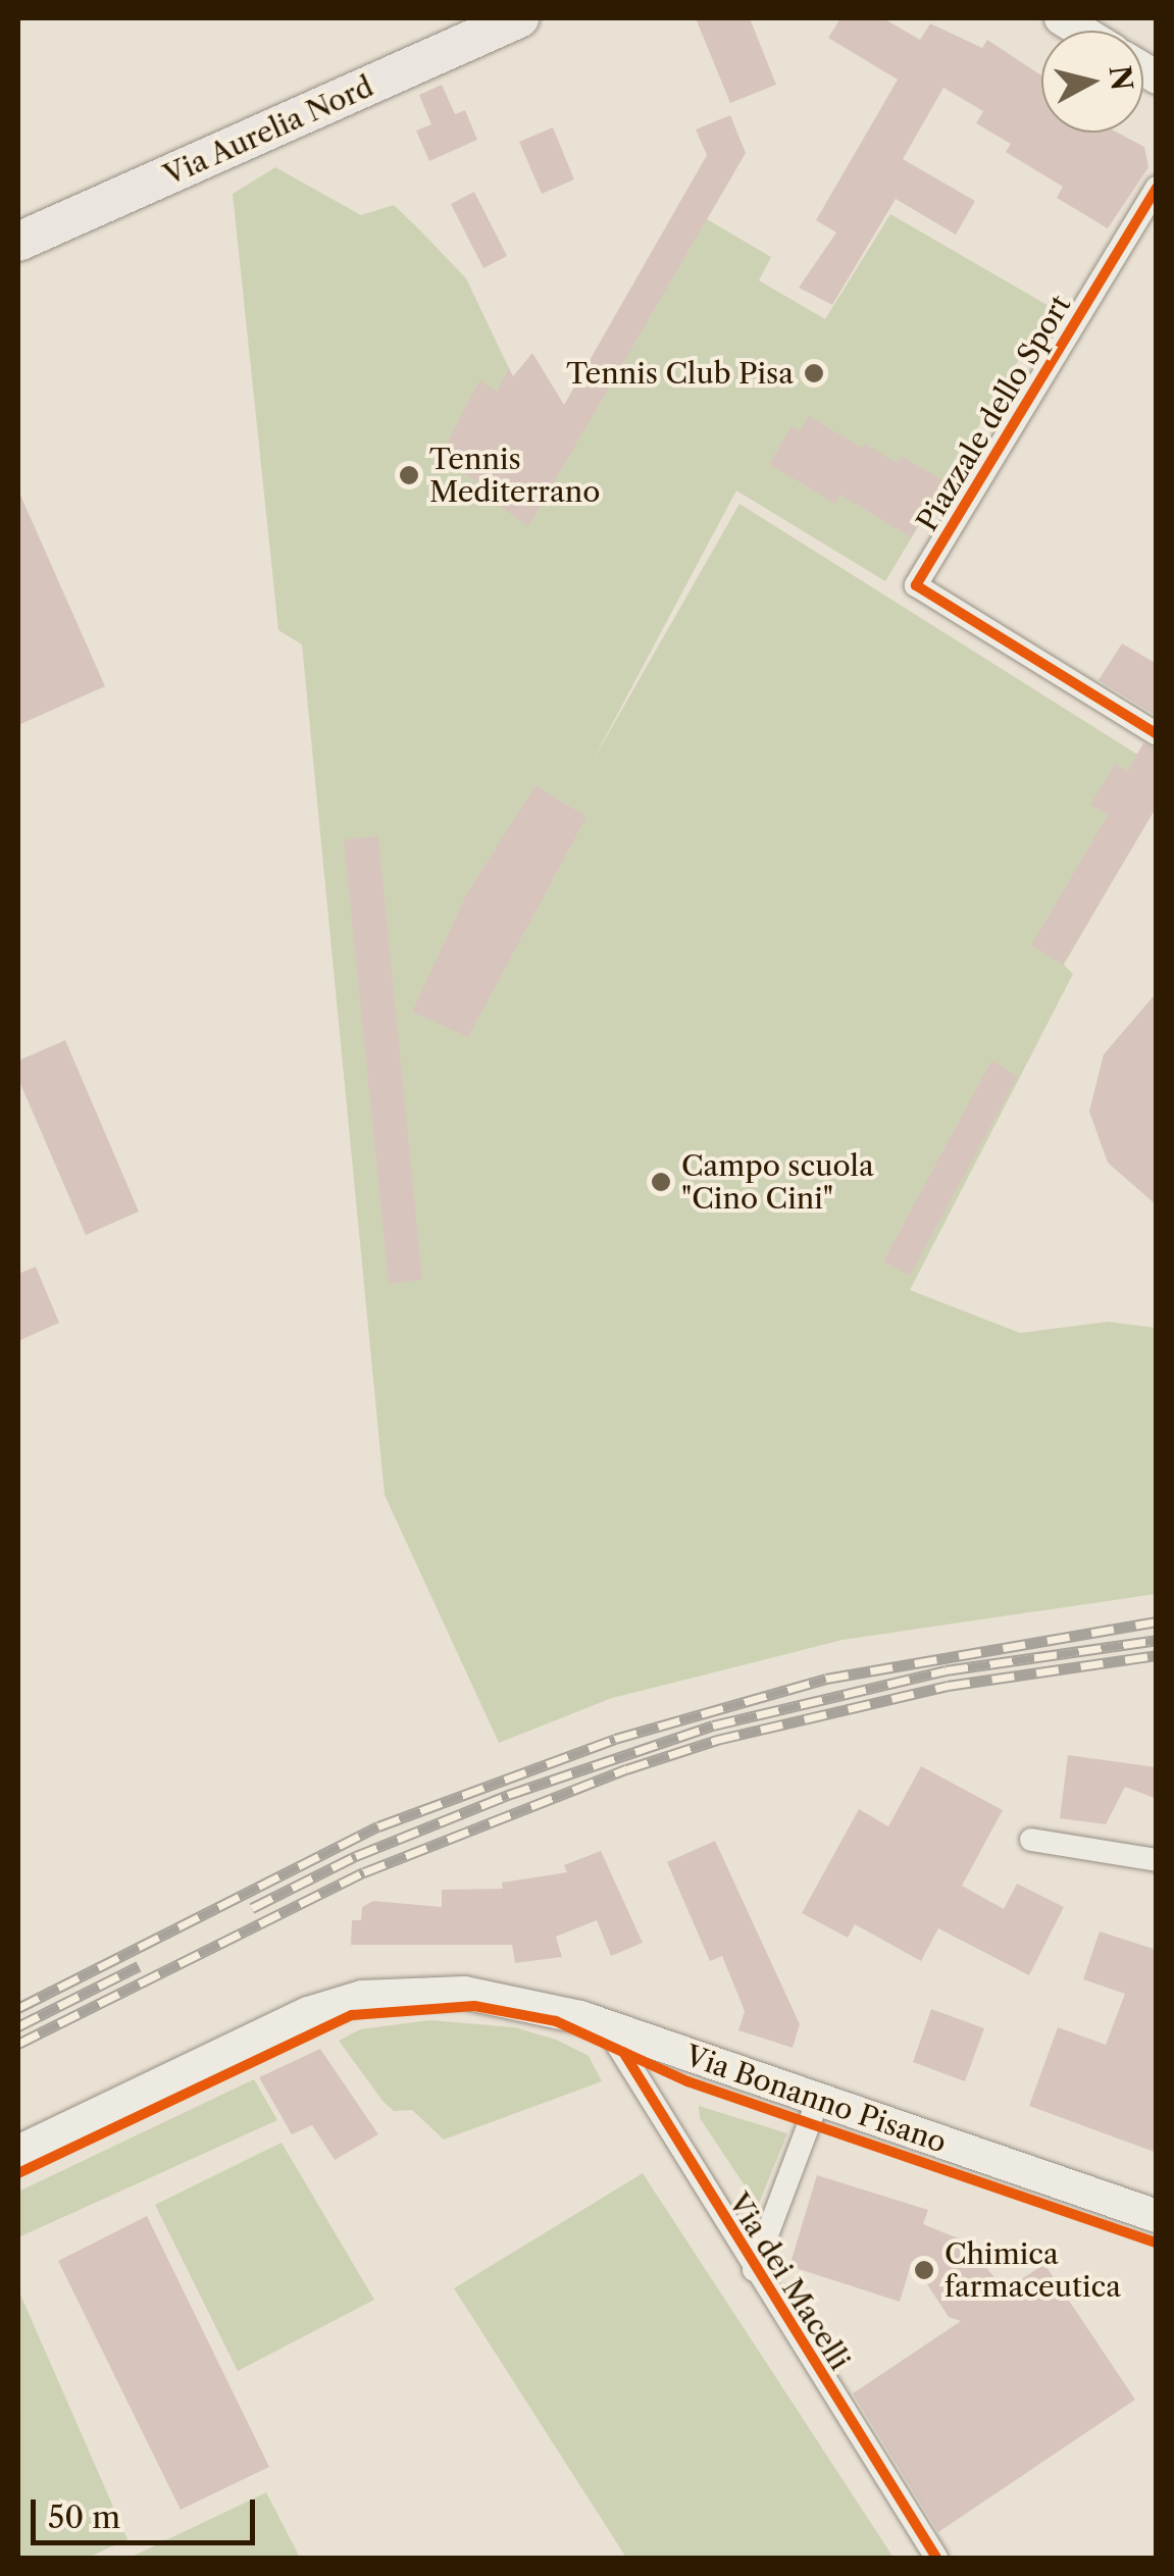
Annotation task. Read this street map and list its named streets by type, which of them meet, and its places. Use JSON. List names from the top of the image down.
{
  "streets": {
    "main road": ["Via Aurelia Nord", "Via Bonanno Pisano"],
    "street": ["Piazzale dello Sport", "Via dei Macelli"]
  },
  "crossings": [
    ["Via Bonanno Pisano", "Via dei Macelli"]
  ],
  "places": [
    "Tennis Club Pisa",
    "Tennis Mediterrano",
    "Campo scuola \"Cino Cini\"",
    "Chimica farmaceutica"
  ],
  "scale_bar": "50 m",
  "north": "right"
}
